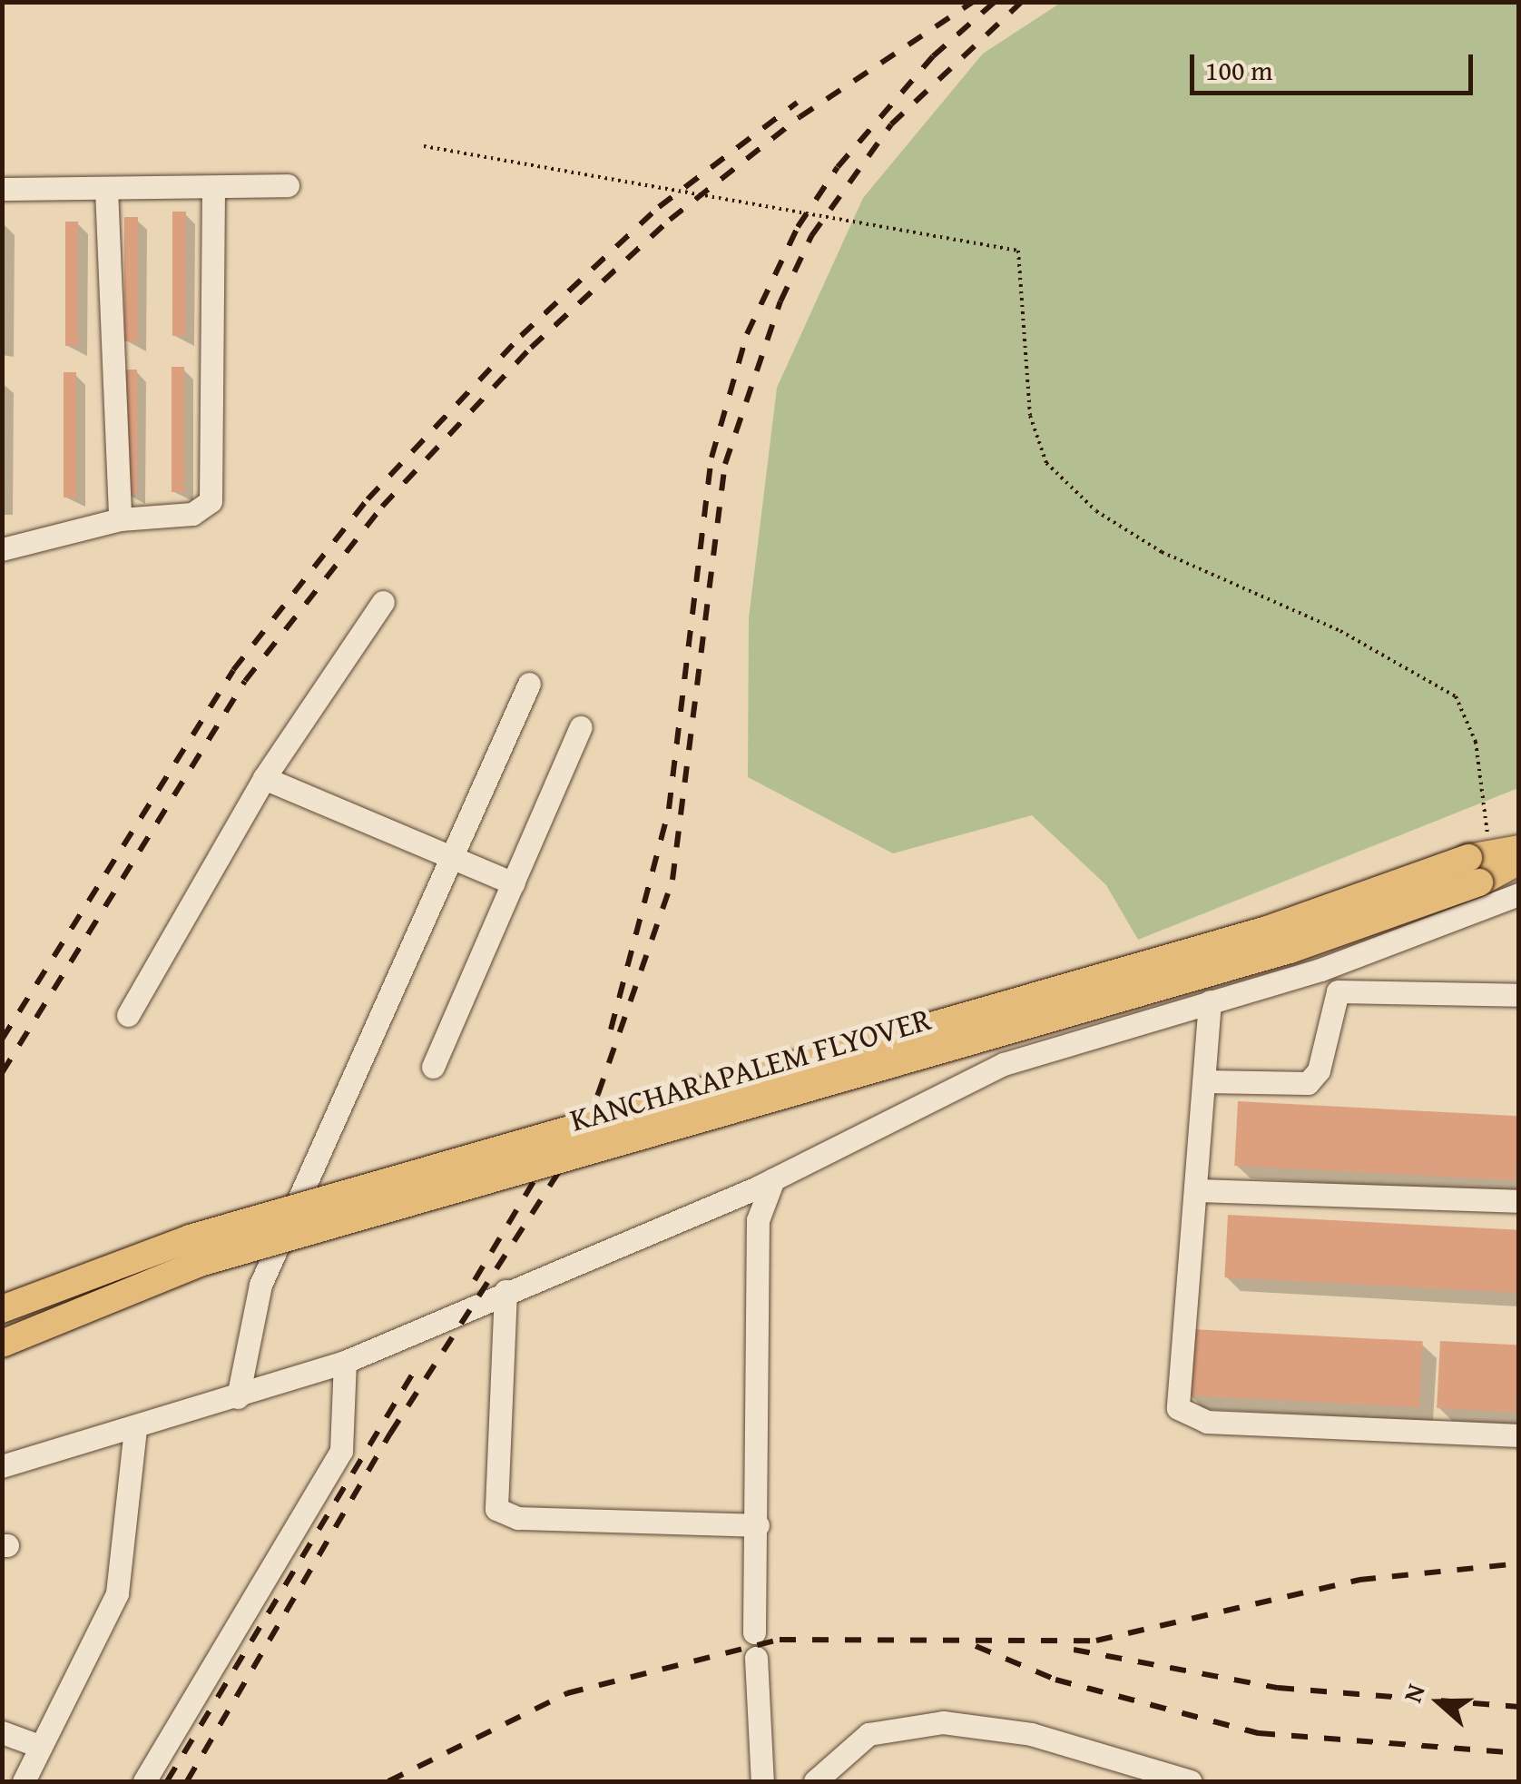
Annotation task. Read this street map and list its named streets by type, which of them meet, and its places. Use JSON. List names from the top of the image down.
{
  "streets": {
    "main road": ["KANCHARAPALEM FLYOVER"]
  },
  "scale_bar": "100 m",
  "north": "left"
}
